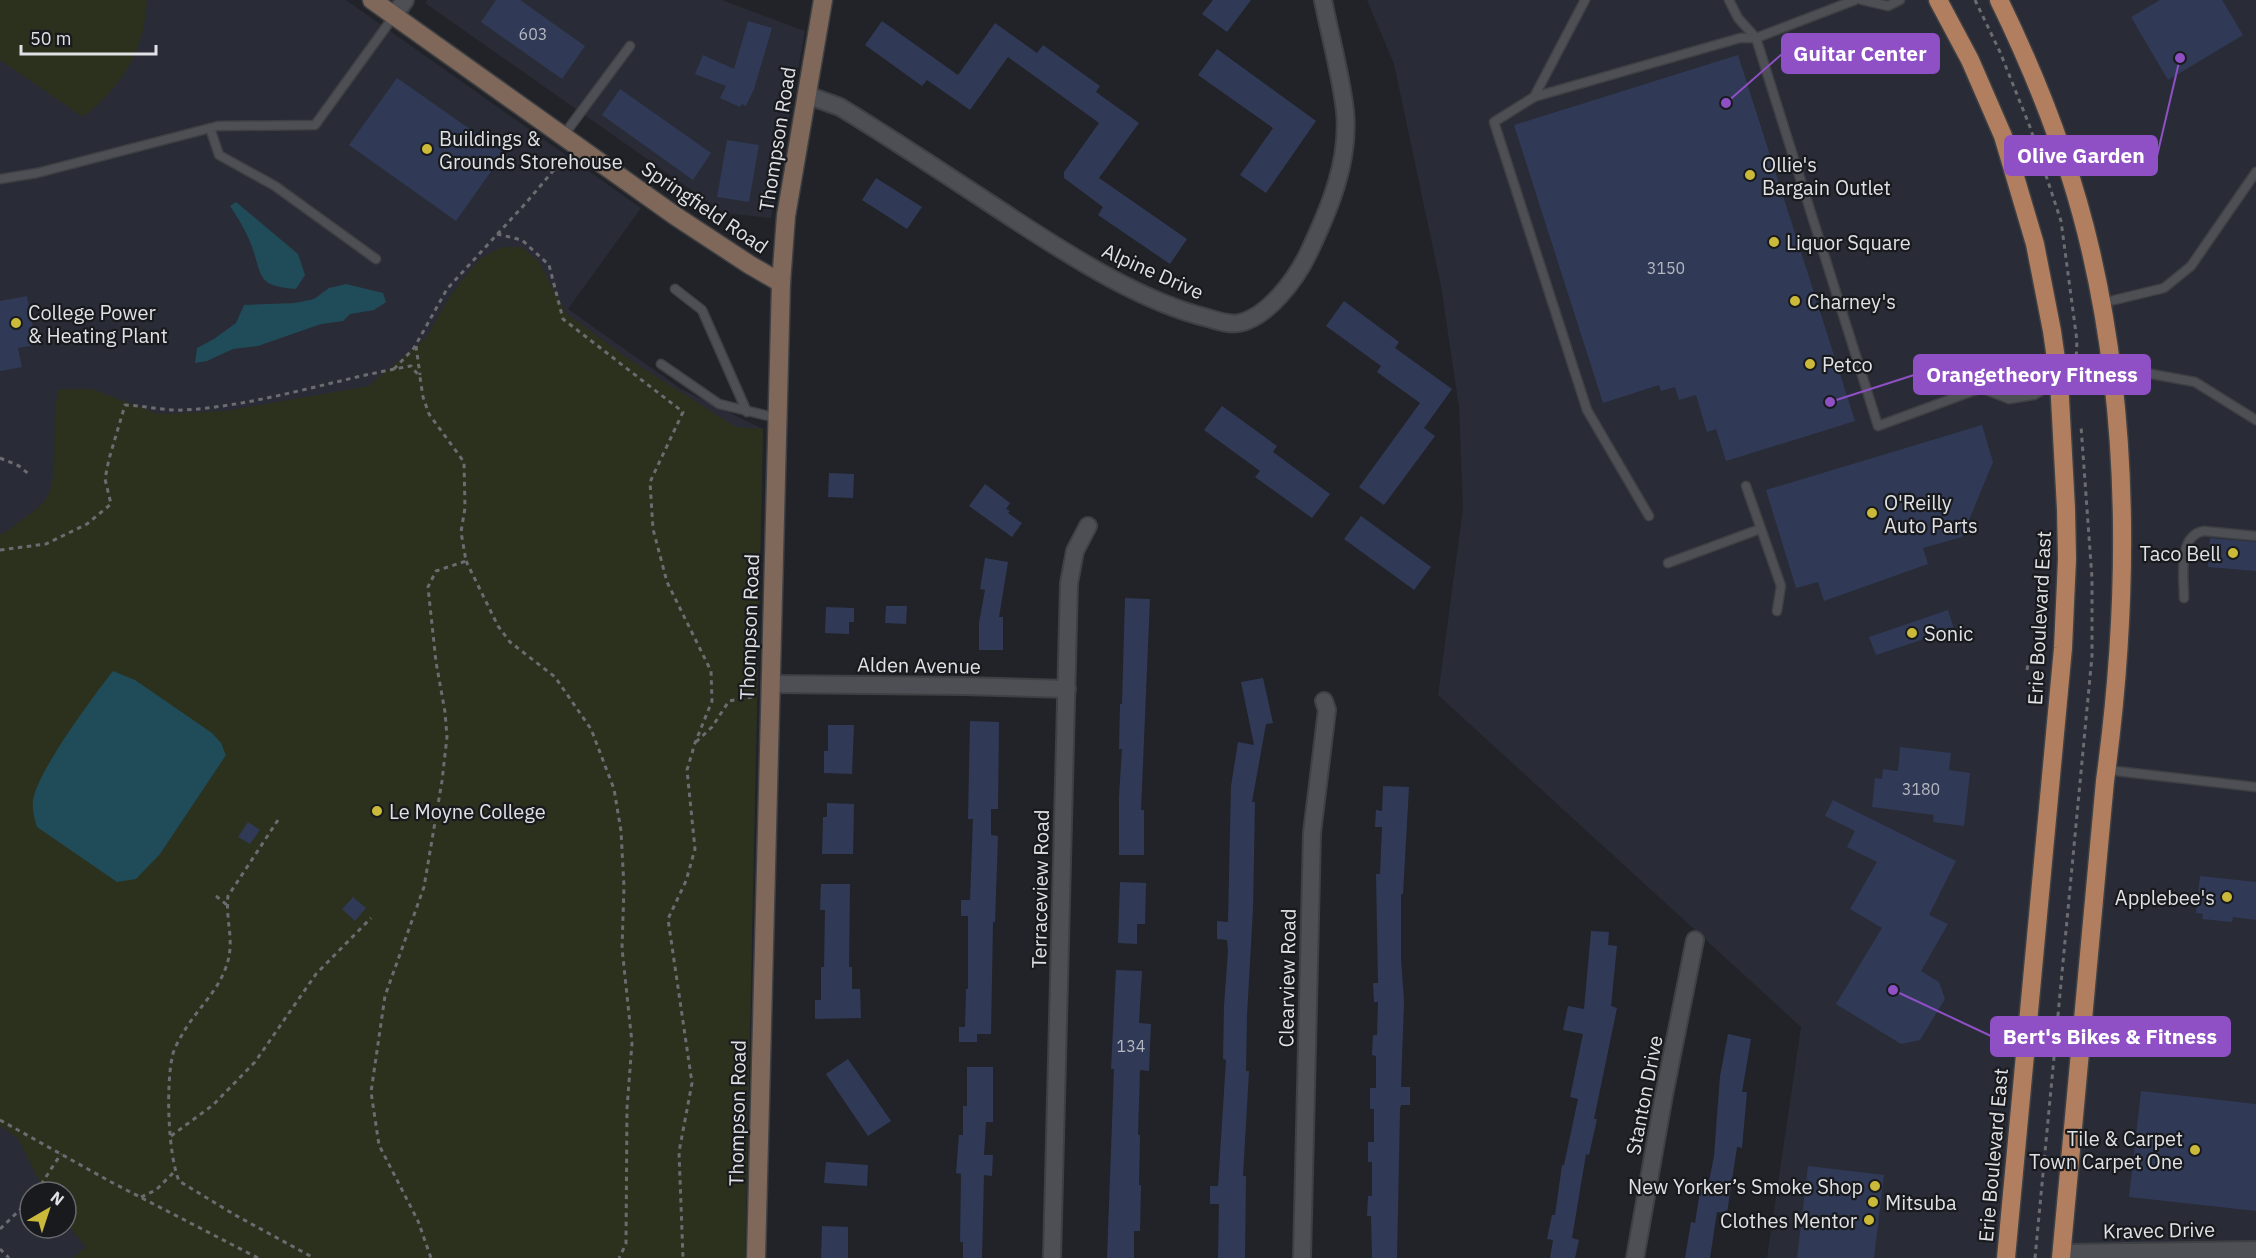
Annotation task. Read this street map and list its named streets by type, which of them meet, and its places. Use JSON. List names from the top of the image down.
{
  "streets": {
    "main road": ["Erie Boulevard East"],
    "street": [
      "Thompson Road",
      "Springfield Road",
      "Alpine Drive",
      "Alden Avenue",
      "Terraceview Road",
      "Clearview Road",
      "Stanton Drive",
      "Kravec Drive"
    ]
  },
  "crossings": [
    ["Thompson Road", "Springfield Road"],
    ["Thompson Road", "Alpine Drive"],
    ["Thompson Road", "Alden Avenue"],
    ["Alden Avenue", "Terraceview Road"]
  ],
  "places": [
    "Olive Garden",
    "Guitar Center",
    "Buildings & Grounds Storehouse",
    "Ollie's Bargain Outlet",
    "Liquor Square",
    "Charney's",
    "College Power & Heating Plant",
    "Petco",
    "Orangetheory Fitness",
    "O'Reilly Auto Parts",
    "Taco Bell",
    "Sonic",
    "Le Moyne College",
    "Applebee's",
    "Bert's Bikes & Fitness",
    "Tile & Carpet Town Carpet One",
    "New Yorker’s Smoke Shop",
    "Mitsuba",
    "Clothes Mentor"
  ],
  "house_numbers": [
    "603",
    "3150",
    "3180",
    "134"
  ],
  "scale_bar": "50 m",
  "north": "top right"
}
